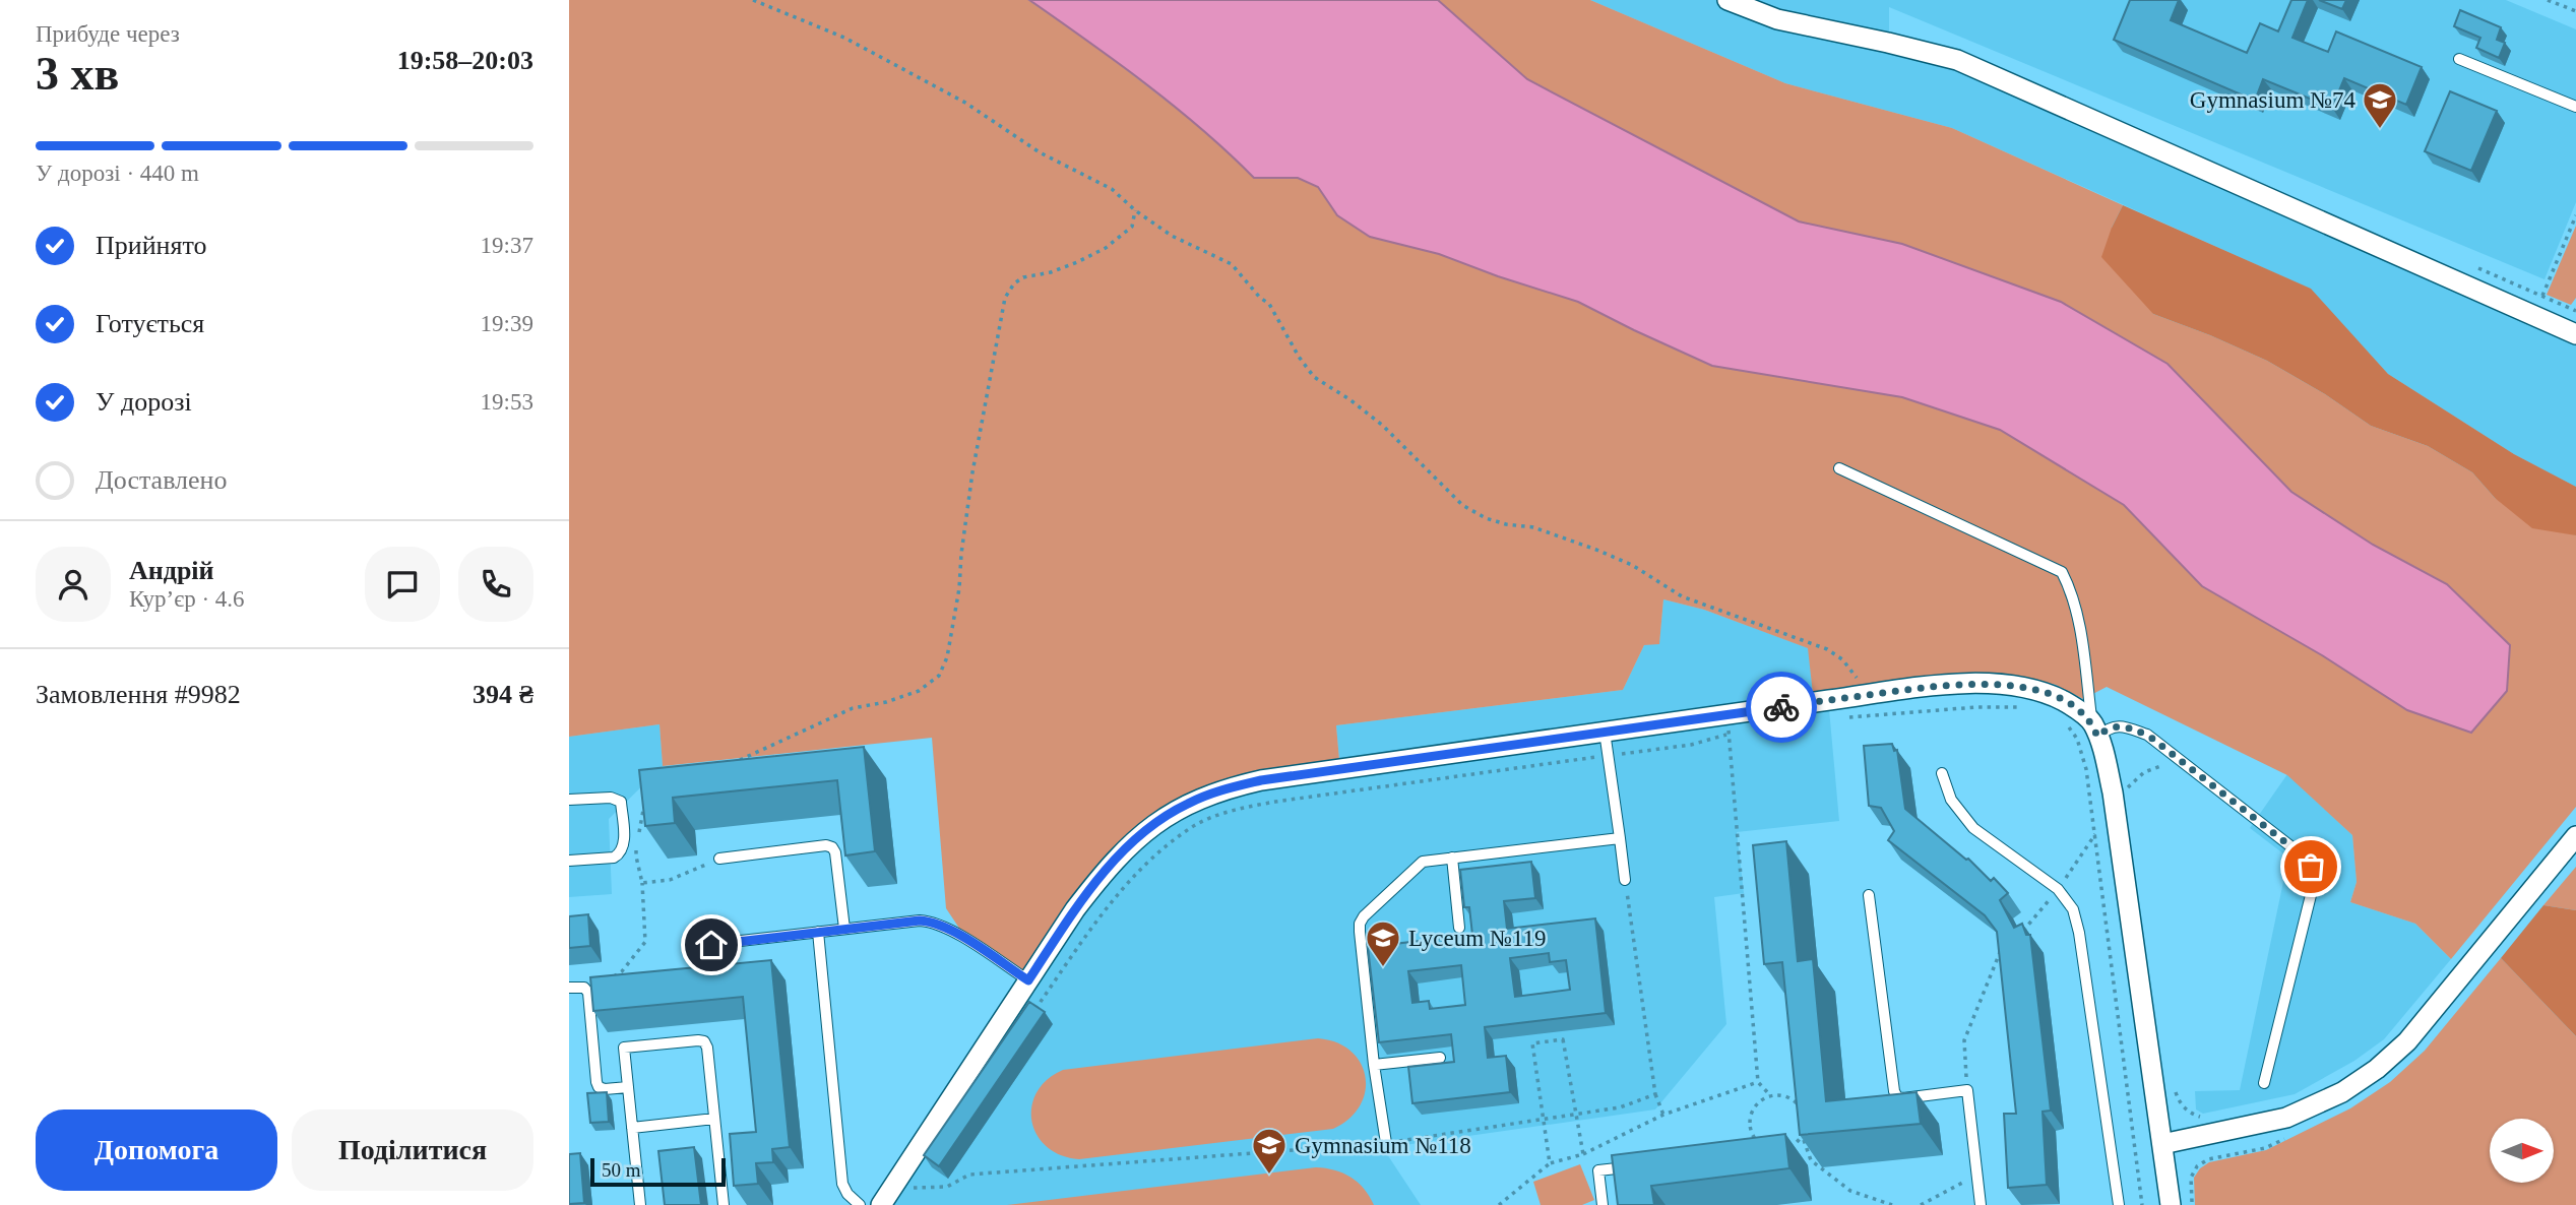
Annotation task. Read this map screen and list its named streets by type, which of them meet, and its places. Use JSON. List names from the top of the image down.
{
  "places": {
    "school or university": ["Gymnasium №74", "Lyceum №119", "Gymnasium №118"]
  },
  "scale_bar": "50 m",
  "north": "right",
  "page": {
    "heading": ["3 хв", "Прибуде через", "19:58–20:03"],
    "panel": [
      "Андрій",
      "Кур’єр · 4.6",
      "Замовлення #9982",
      "394 ₴"
    ],
    "bar": "У дорозі · 440 m",
    "list": [
      ["Прийнято", "19:37"],
      ["Готується", "19:39"],
      ["У дорозі", "19:53"],
      "Доставлено"
    ],
    "buttons": ["Допомога", "Поділитися"],
    "scale": "50 m"
  }
}
